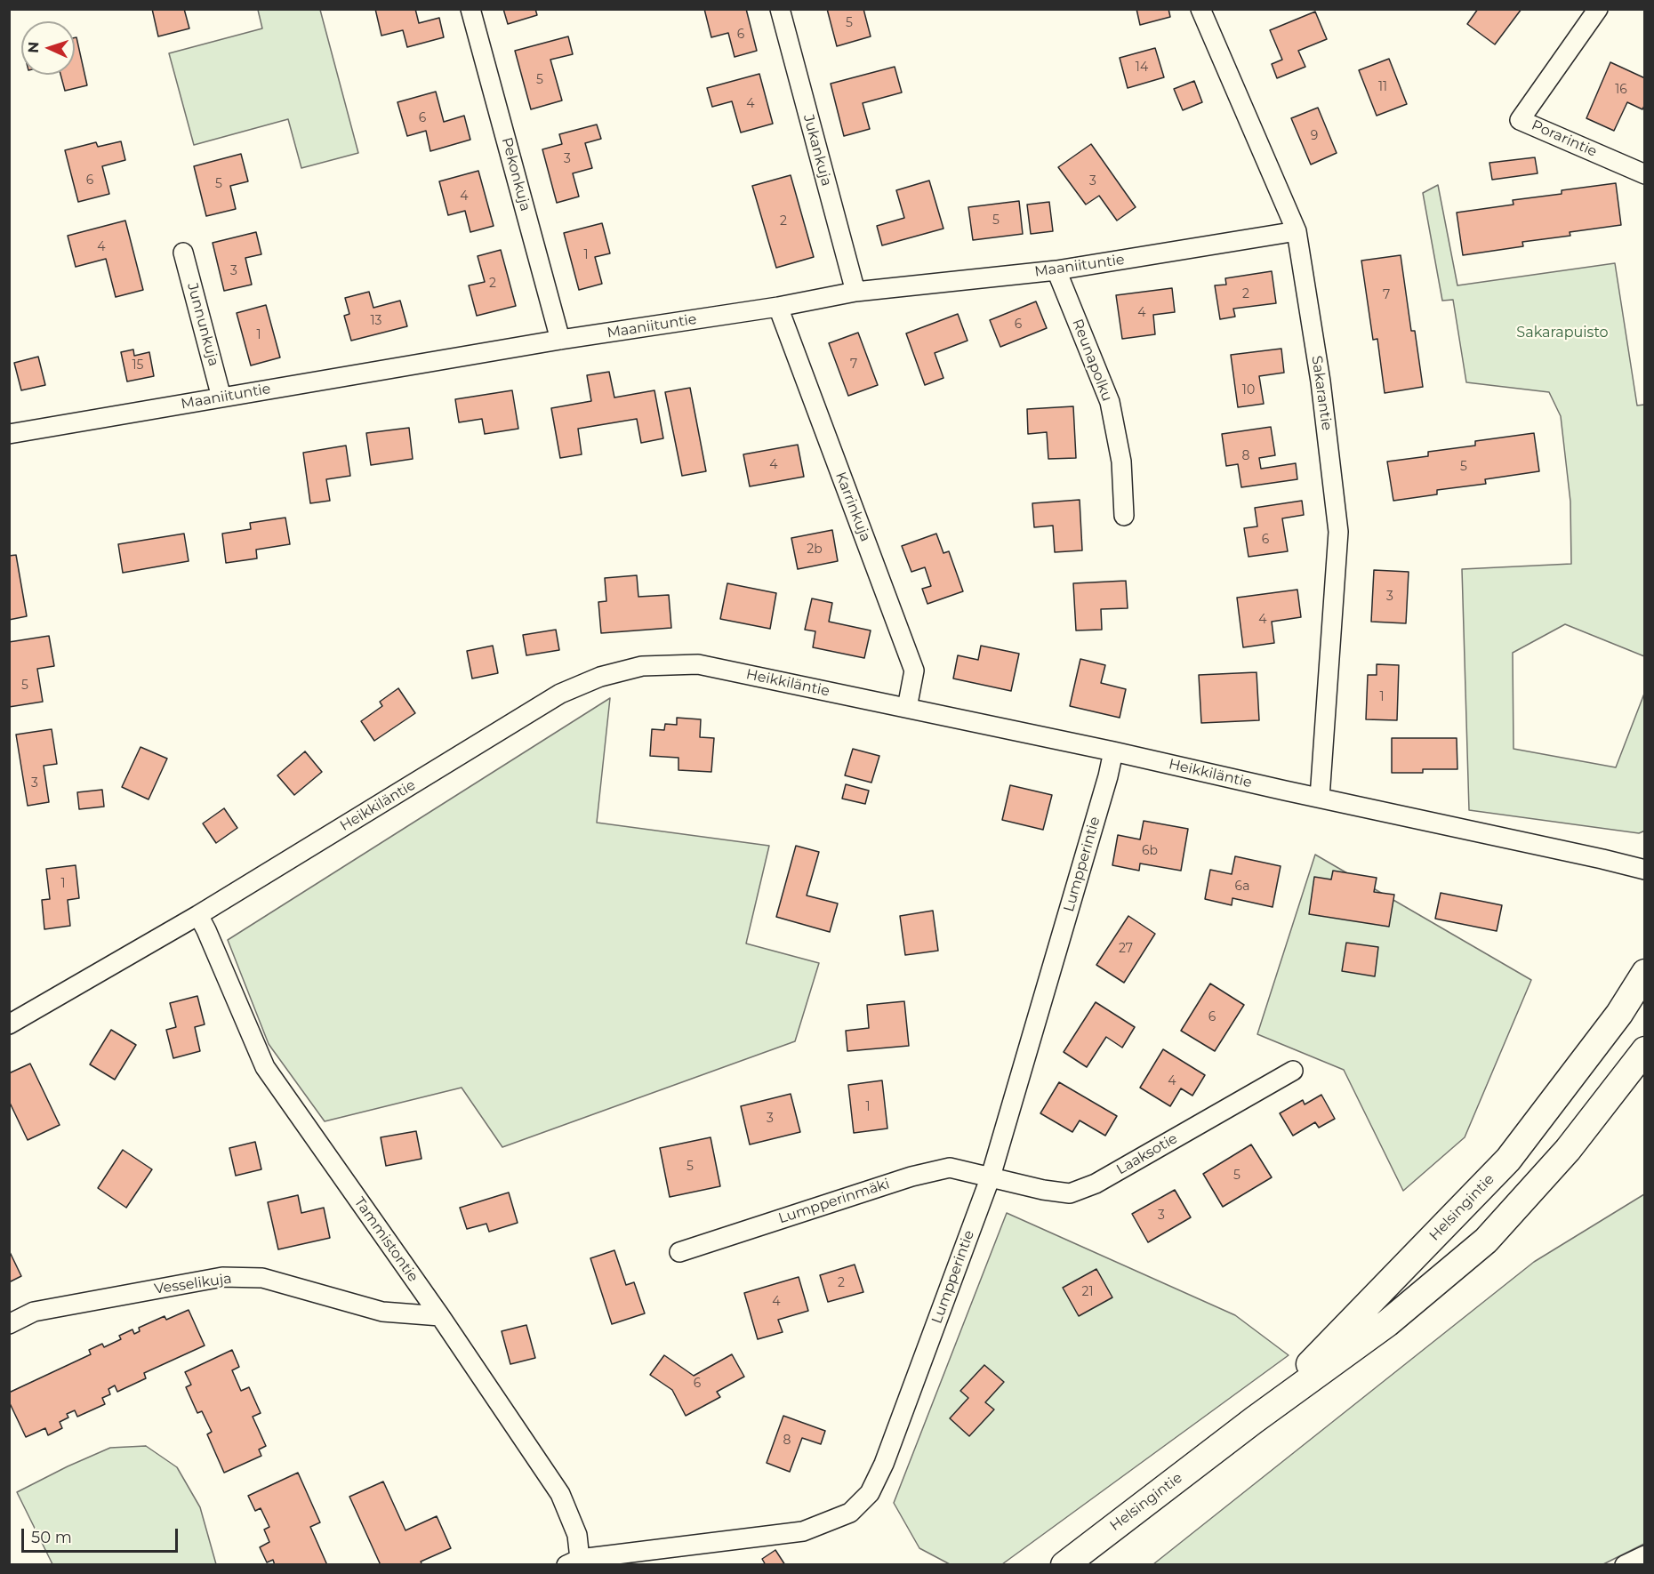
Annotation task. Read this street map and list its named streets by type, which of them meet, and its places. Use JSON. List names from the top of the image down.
{
  "streets": {
    "main road": ["Helsingintie"],
    "street": [
      "Porarintie",
      "Jukankuja",
      "Pekonkuja",
      "Maaniituntie",
      "Junnunkuja",
      "Reunapolku",
      "Sakarantie",
      "Karrinkuja",
      "Heikkiläntie",
      "Lumpperintie",
      "Laaksotie",
      "Lumpperinmäki",
      "Tammistontie",
      "Vesselikuja"
    ]
  },
  "crossings": [
    ["Jukankuja", "Maaniituntie"],
    ["Pekonkuja", "Maaniituntie"],
    ["Maaniituntie", "Junnunkuja"],
    ["Maaniituntie", "Reunapolku"],
    ["Maaniituntie", "Sakarantie"],
    ["Maaniituntie", "Karrinkuja"],
    ["Sakarantie", "Heikkiläntie"],
    ["Karrinkuja", "Heikkiläntie"],
    ["Heikkiläntie", "Lumpperintie"],
    ["Heikkiläntie", "Tammistontie"],
    ["Lumpperintie", "Laaksotie"],
    ["Lumpperintie", "Lumpperinmäki"],
    ["Lumpperintie", "Tammistontie"],
    ["Laaksotie", "Lumpperinmäki"],
    ["Tammistontie", "Vesselikuja"]
  ],
  "parks": ["Sakarapuisto"],
  "house_numbers": [
    "5",
    "6",
    "14",
    "5",
    "11",
    "16",
    "4",
    "6",
    "9",
    "3",
    "6",
    "3",
    "5",
    "4",
    "5",
    "2",
    "4",
    "1",
    "3",
    "2",
    "2",
    "7",
    "4",
    "13",
    "6",
    "1",
    "7",
    "15",
    "10",
    "8",
    "4",
    "5",
    "6",
    "2b",
    "3",
    "4",
    "5",
    "1",
    "3",
    "6b",
    "1",
    "6a",
    "27",
    "6",
    "4",
    "1",
    "3",
    "5",
    "5",
    "3",
    "2",
    "21",
    "4",
    "6",
    "8"
  ],
  "scale_bar": "50 m",
  "north": "left"
}
